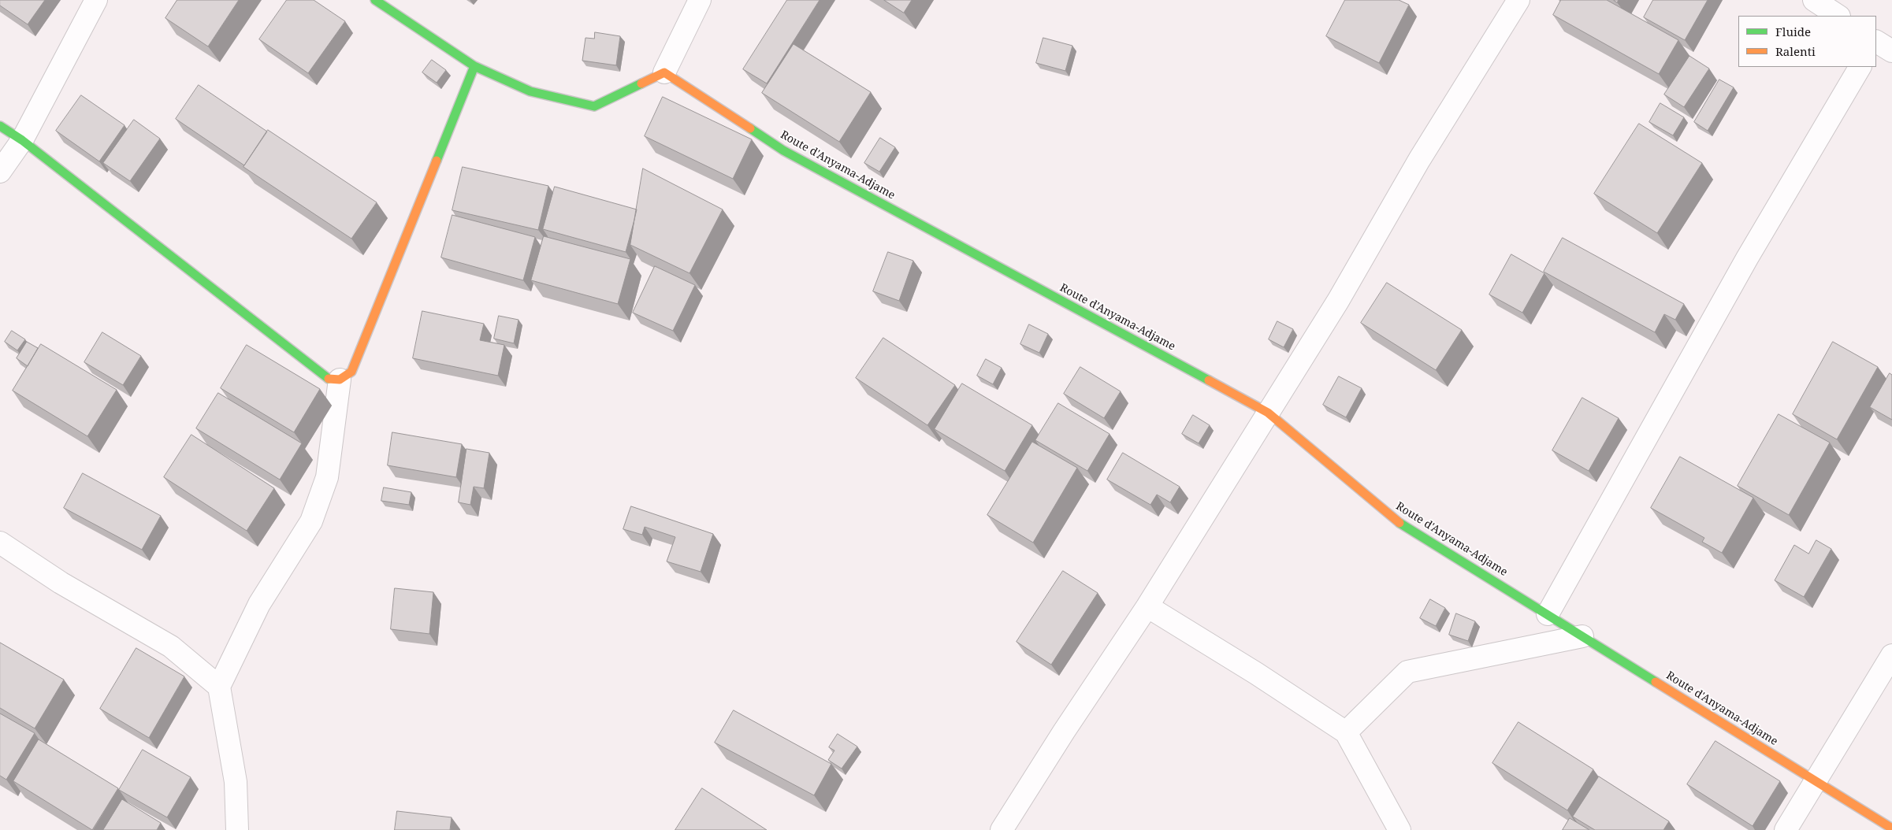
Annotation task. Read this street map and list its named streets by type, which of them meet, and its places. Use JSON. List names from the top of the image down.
{
  "streets": {
    "street": ["Route d'Anyama-Adjame"]
  },
  "legend": ["Fluide", "Ralenti"]
}
